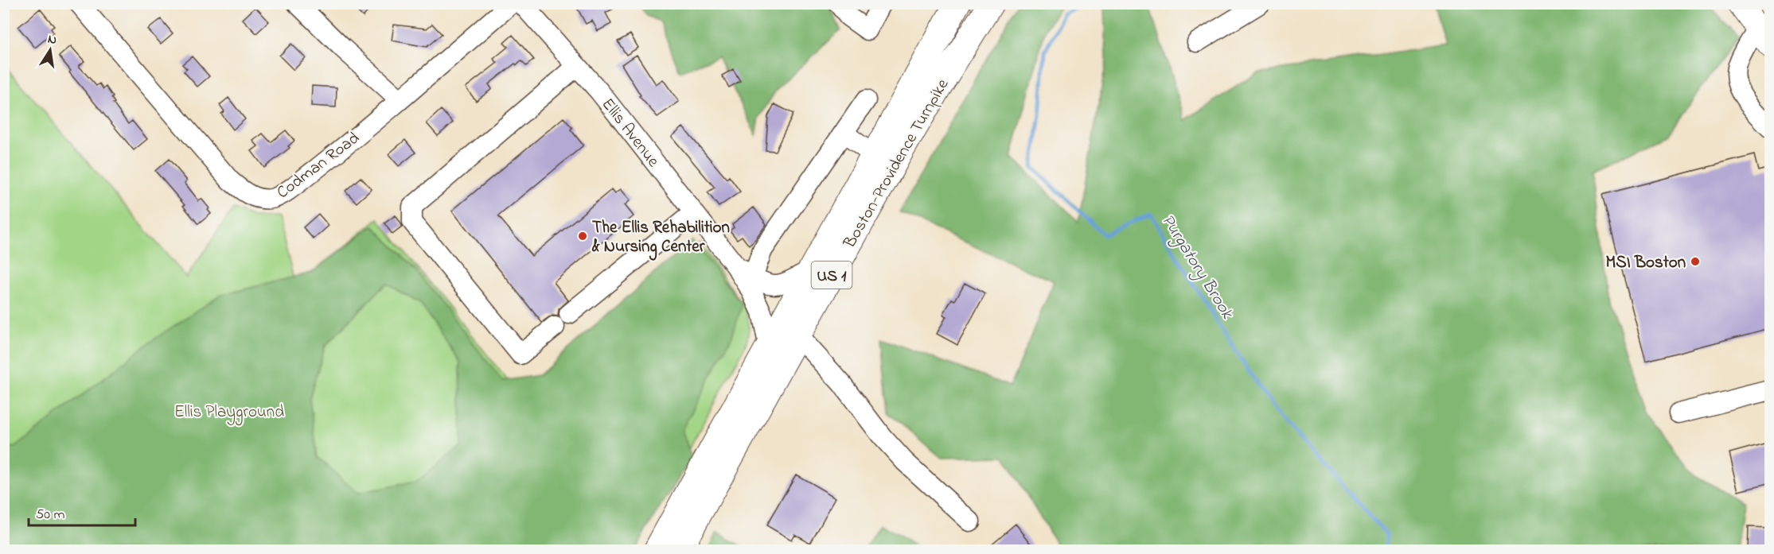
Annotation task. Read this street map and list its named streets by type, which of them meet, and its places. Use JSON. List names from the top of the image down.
{
  "streets": {
    "main road": ["Boston-Providence Turnpike", "US 1"],
    "street": ["Ellis Avenue", "Codman Road"]
  },
  "crossings": [
    ["Ellis Avenue", "Boston-Providence Turnpike"]
  ],
  "water": ["Purgatory Brook"],
  "parks": ["Ellis Playground"],
  "places": ["The Ellis Rehabilition & Nursing Center", "MSI Boston"],
  "scale_bar": "50 m",
  "north": "top"
}
